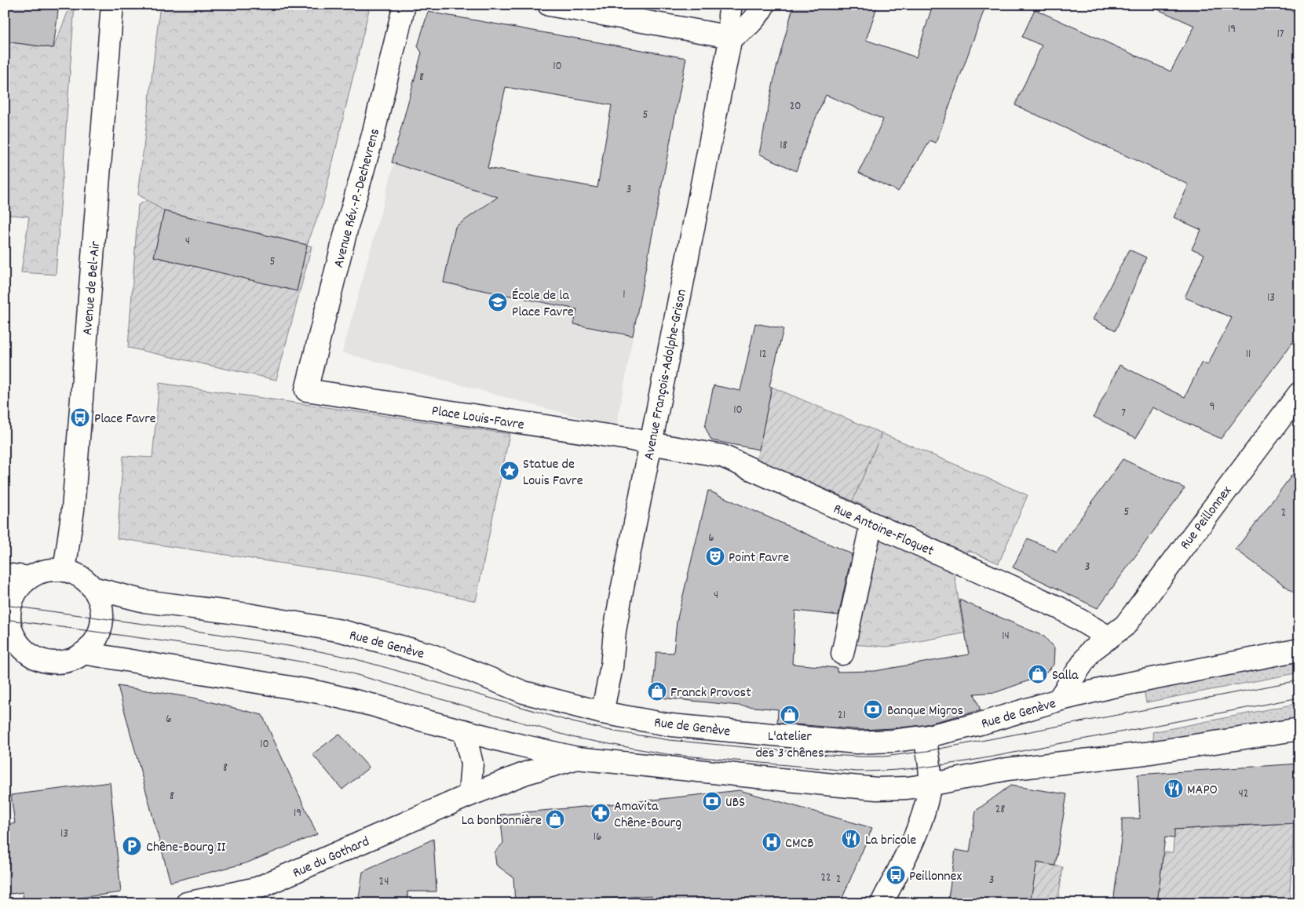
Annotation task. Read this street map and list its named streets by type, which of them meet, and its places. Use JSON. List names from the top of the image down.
{
  "streets": {
    "street": [
      "Avenue Rév.-P.-Dechevrens",
      "Avenue de Bel-Air",
      "Avenue François-Adolphe-Grison",
      "Place Louis-Favre",
      "Rue Peillonnex",
      "Rue Antoine-Floquet",
      "Rue de Genève",
      "Rue du Gothard"
    ]
  },
  "crossings": [
    ["Avenue Rév.-P.-Dechevrens", "Place Louis-Favre"],
    ["Avenue de Bel-Air", "Rue de Genève"],
    ["Avenue François-Adolphe-Grison", "Place Louis-Favre"],
    ["Avenue François-Adolphe-Grison", "Rue Antoine-Floquet"],
    ["Avenue François-Adolphe-Grison", "Rue de Genève"],
    ["Place Louis-Favre", "Rue Antoine-Floquet"],
    ["Rue Peillonnex", "Rue Antoine-Floquet"],
    ["Rue Peillonnex", "Rue de Genève"]
  ],
  "places": {
    "school or university": ["École de la Place Favre"],
    "bus stop": ["Place Favre", "Peillonnex"],
    "place": ["Statue de Louis Favre"],
    "theatre": ["Point Favre"],
    "shop": [
      "Salla",
      "Franck Provost",
      "L'atelier des 3 chênes",
      "La bonbonnière"
    ],
    "bank": ["Banque Migros", "UBS"],
    "restaurant": ["MAPO", "La bricole"],
    "pharmacy": ["Amavita Chêne-Bourg"],
    "hospital": ["CMCB"],
    "parking": ["Chêne-Bourg II"]
  },
  "house_numbers": [
    "19",
    "17",
    "10",
    "8",
    "20",
    "5",
    "18",
    "3",
    "4",
    "5",
    "1",
    "13",
    "12",
    "11",
    "9",
    "10",
    "7",
    "5",
    "2",
    "6",
    "3",
    "4",
    "14",
    "21",
    "6",
    "10",
    "8",
    "42",
    "8",
    "28",
    "19",
    "13",
    "16",
    "22",
    "2",
    "3",
    "24"
  ]
}
